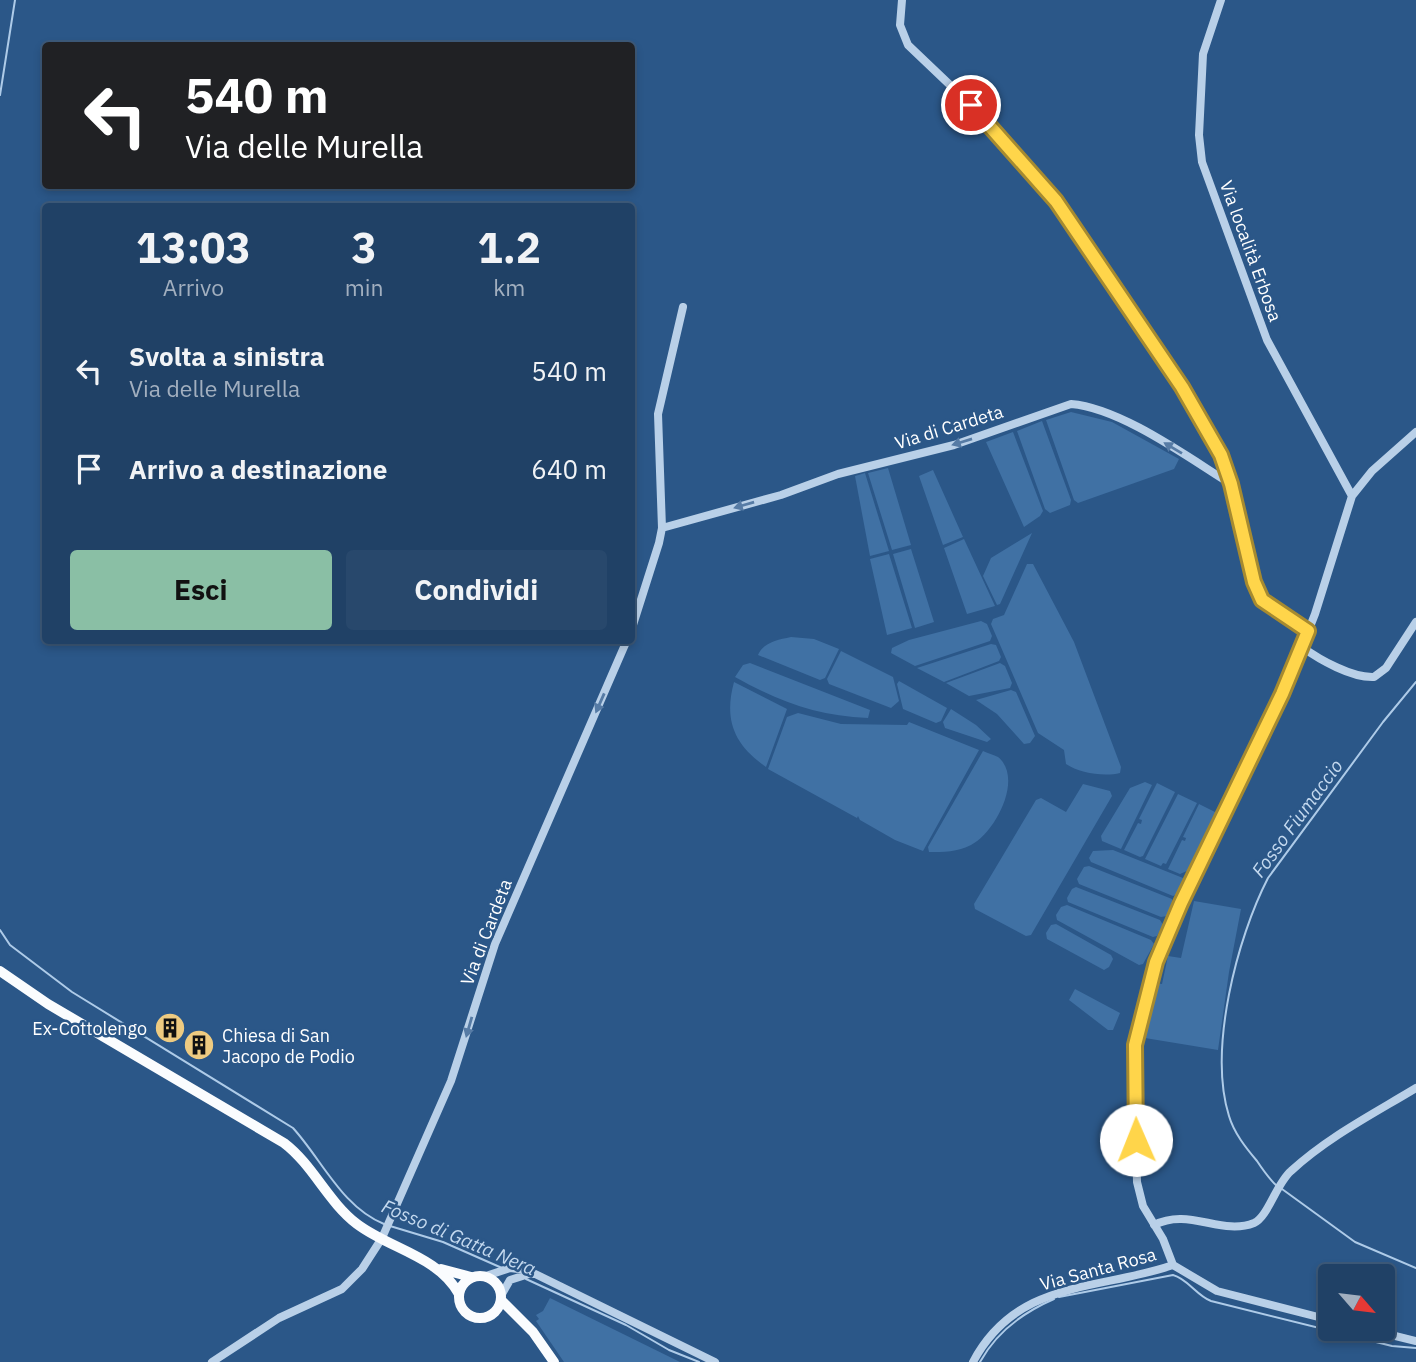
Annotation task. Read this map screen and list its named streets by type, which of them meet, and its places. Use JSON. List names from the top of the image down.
{
  "streets": {
    "street": ["Via località Erbosa", "Via di Cardeta", "Via Santa Rosa"]
  },
  "one_way": ["Via di Cardeta"],
  "water": ["Fosso Fiumaccio", "Fosso di Gatta Nera"],
  "places": {
    "building": ["Ex-Cottolengo", "Chiesa di San Jacopo de Podio"]
  },
  "north": "bottom right",
  "page": {
    "turn": ["540 m", "Via delle Murella"],
    "eta": [
      "13:03",
      "Arrivo",
      "3",
      "min",
      "1.2",
      "km"
    ],
    "list": [
      {
        "name": "Svolta a sinistra",
        "note": "Via delle Murella",
        "value": "540 m"
      },
      {
        "name": "Arrivo a destinazione",
        "value": "640 m"
      }
    ],
    "buttons": ["Esci", "Condividi"]
  }
}
